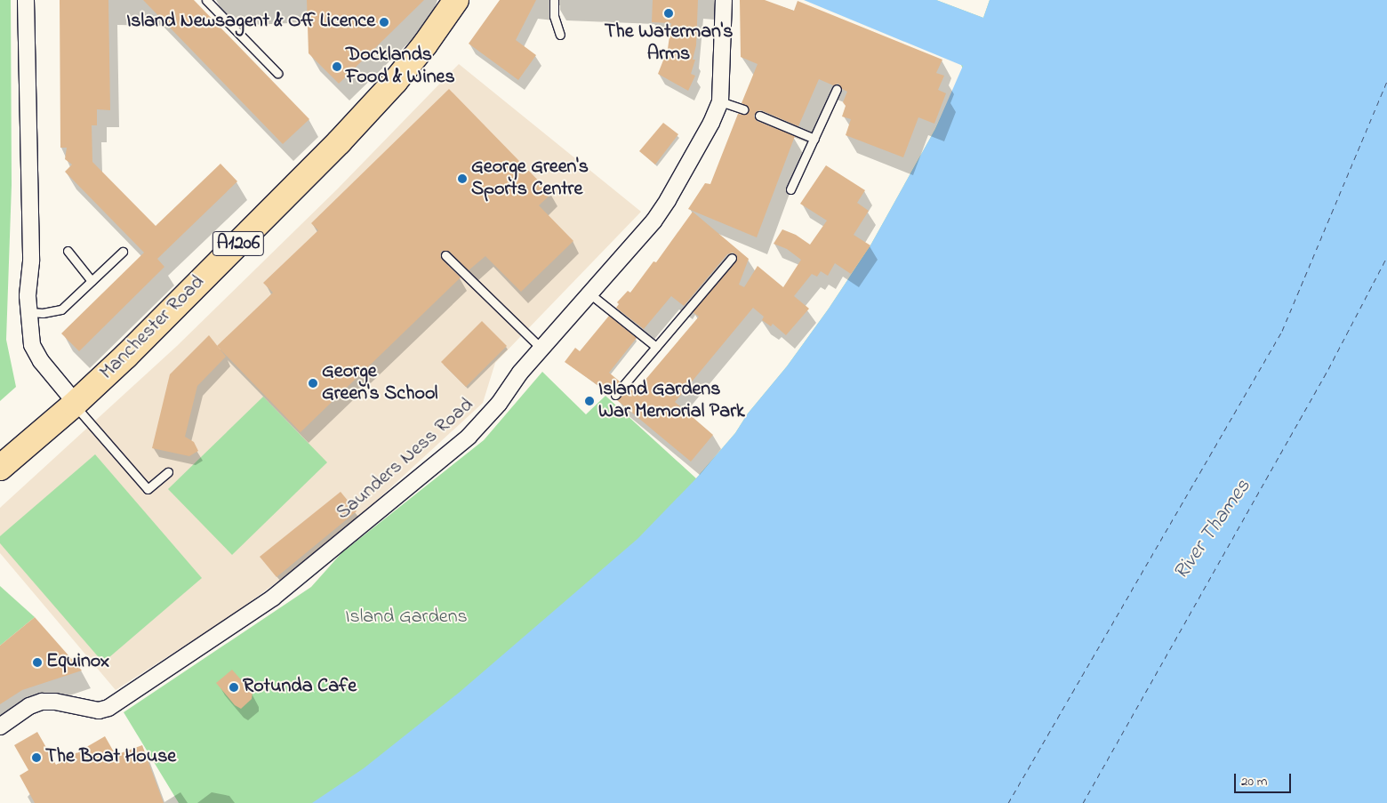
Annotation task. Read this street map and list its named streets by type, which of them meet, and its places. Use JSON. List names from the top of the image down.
{
  "streets": {
    "main road": ["A1206", "Manchester Road"],
    "street": ["Saunders Ness Road"]
  },
  "water": ["River Thames"],
  "parks": ["Island Gardens"],
  "places": [
    "The Waterman's Arms",
    "Island Newsagent & Off Licence",
    "Docklands Food & Wines",
    "George Green's Sports Centre",
    "George Green's School",
    "Island Gardens War Memorial Park",
    "Equinox",
    "Rotunda Cafe",
    "The Boat House"
  ],
  "scale_bar": "20 m"
}
